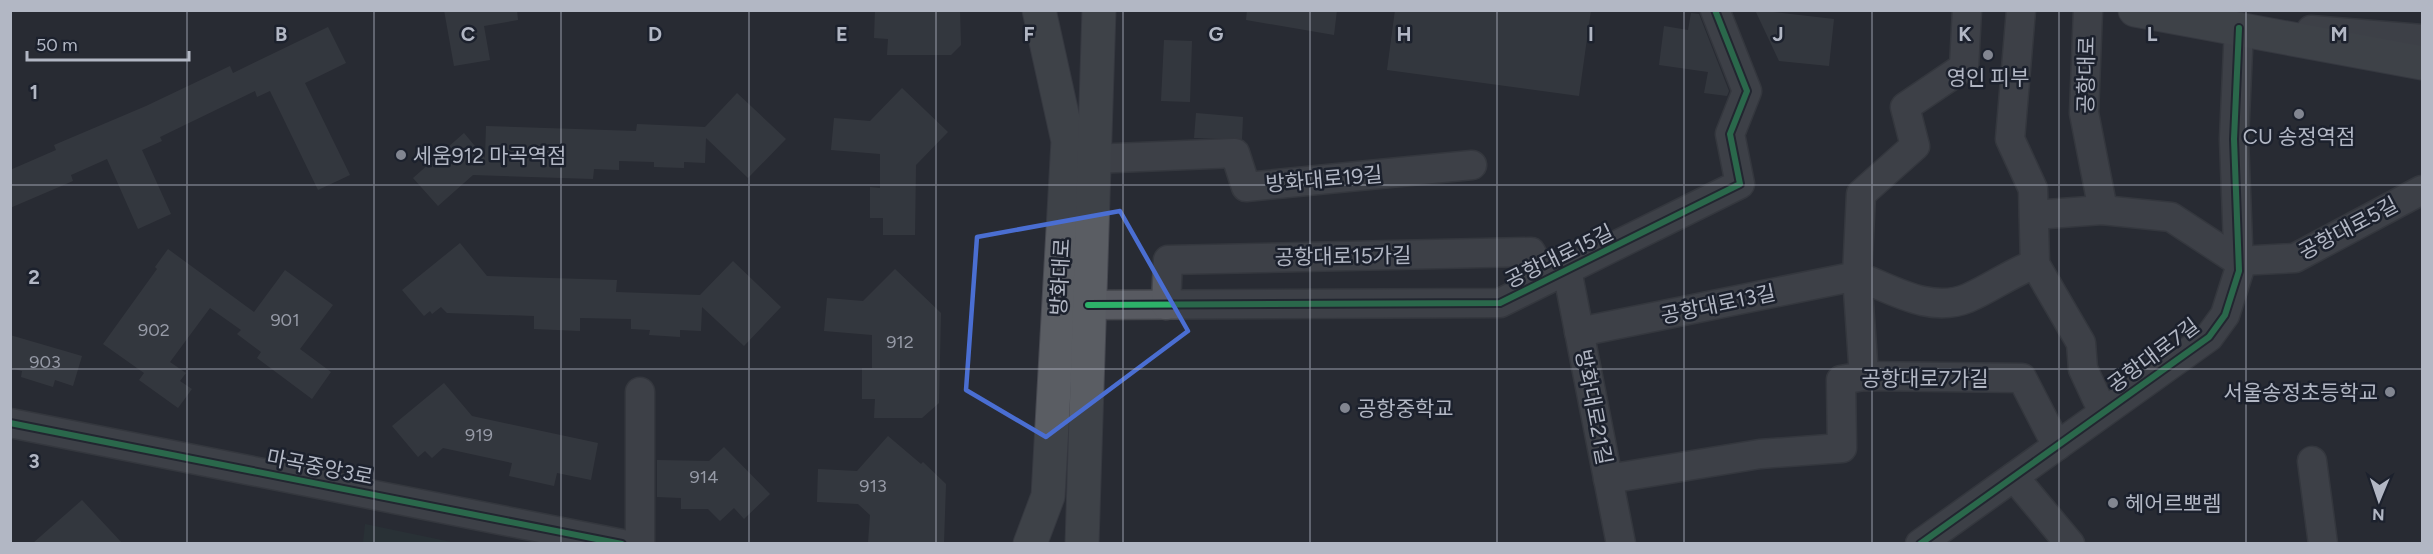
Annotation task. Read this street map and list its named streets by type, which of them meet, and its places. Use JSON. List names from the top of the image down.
{
  "streets": {
    "main road": ["방화대로"],
    "street": [
      "공항대로",
      "방화대로19길",
      "공항대로5길",
      "공항대로15가길",
      "공항대로15길",
      "공항대로13길",
      "공항대로7길",
      "공항대로7가길",
      "방화대로21길",
      "마곡중앙3로"
    ]
  },
  "crossings": [
    ["방화대로19길", "방화대로"],
    ["공항대로5길", "공항대로7길"],
    ["공항대로15가길", "공항대로15길"],
    ["공항대로15가길", "방화대로21길"],
    ["공항대로15길", "방화대로"],
    ["공항대로15길", "방화대로21길"],
    ["공항대로13길", "방화대로21길"],
    ["공항대로7길", "공항대로7가길"],
    ["공항대로7가길", "방화대로21길"]
  ],
  "places": [
    "영인 피부",
    "CU 송정역점",
    "세움912 마곡역점",
    "서울송정초등학교",
    "공항중학교",
    "헤어르뽀렘"
  ],
  "house_numbers": [
    "901",
    "902",
    "912",
    "903",
    "919",
    "914",
    "913"
  ],
  "scale_bar": "50 m",
  "north": "bottom",
  "grid": {
    "columns": [
      "B",
      "C",
      "D",
      "E",
      "F",
      "G",
      "H",
      "I",
      "J",
      "K",
      "L",
      "M"
    ],
    "rows": ["1", "2", "3"]
  }
}
